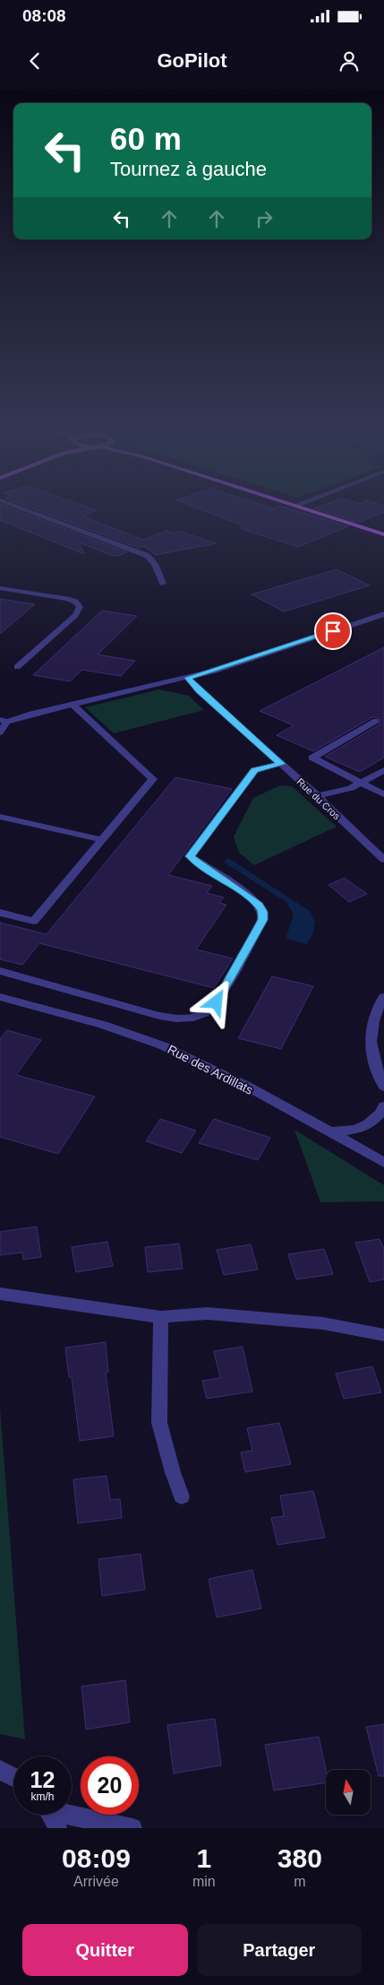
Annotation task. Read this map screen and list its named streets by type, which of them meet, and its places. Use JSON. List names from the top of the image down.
{
  "streets": {
    "street": ["Rue du Cros", "Rue des Ardillats"]
  },
  "north": "top",
  "page": {
    "status": "08:08",
    "header": "GoPilot",
    "turn": ["60 m", "Tournez à gauche"],
    "speed": "12 km/h",
    "limit": "20",
    "eta": [
      "08:09",
      "Arrivée",
      "1",
      "min",
      "380",
      "m"
    ],
    "buttons": ["Quitter", "Partager"]
  }
}
